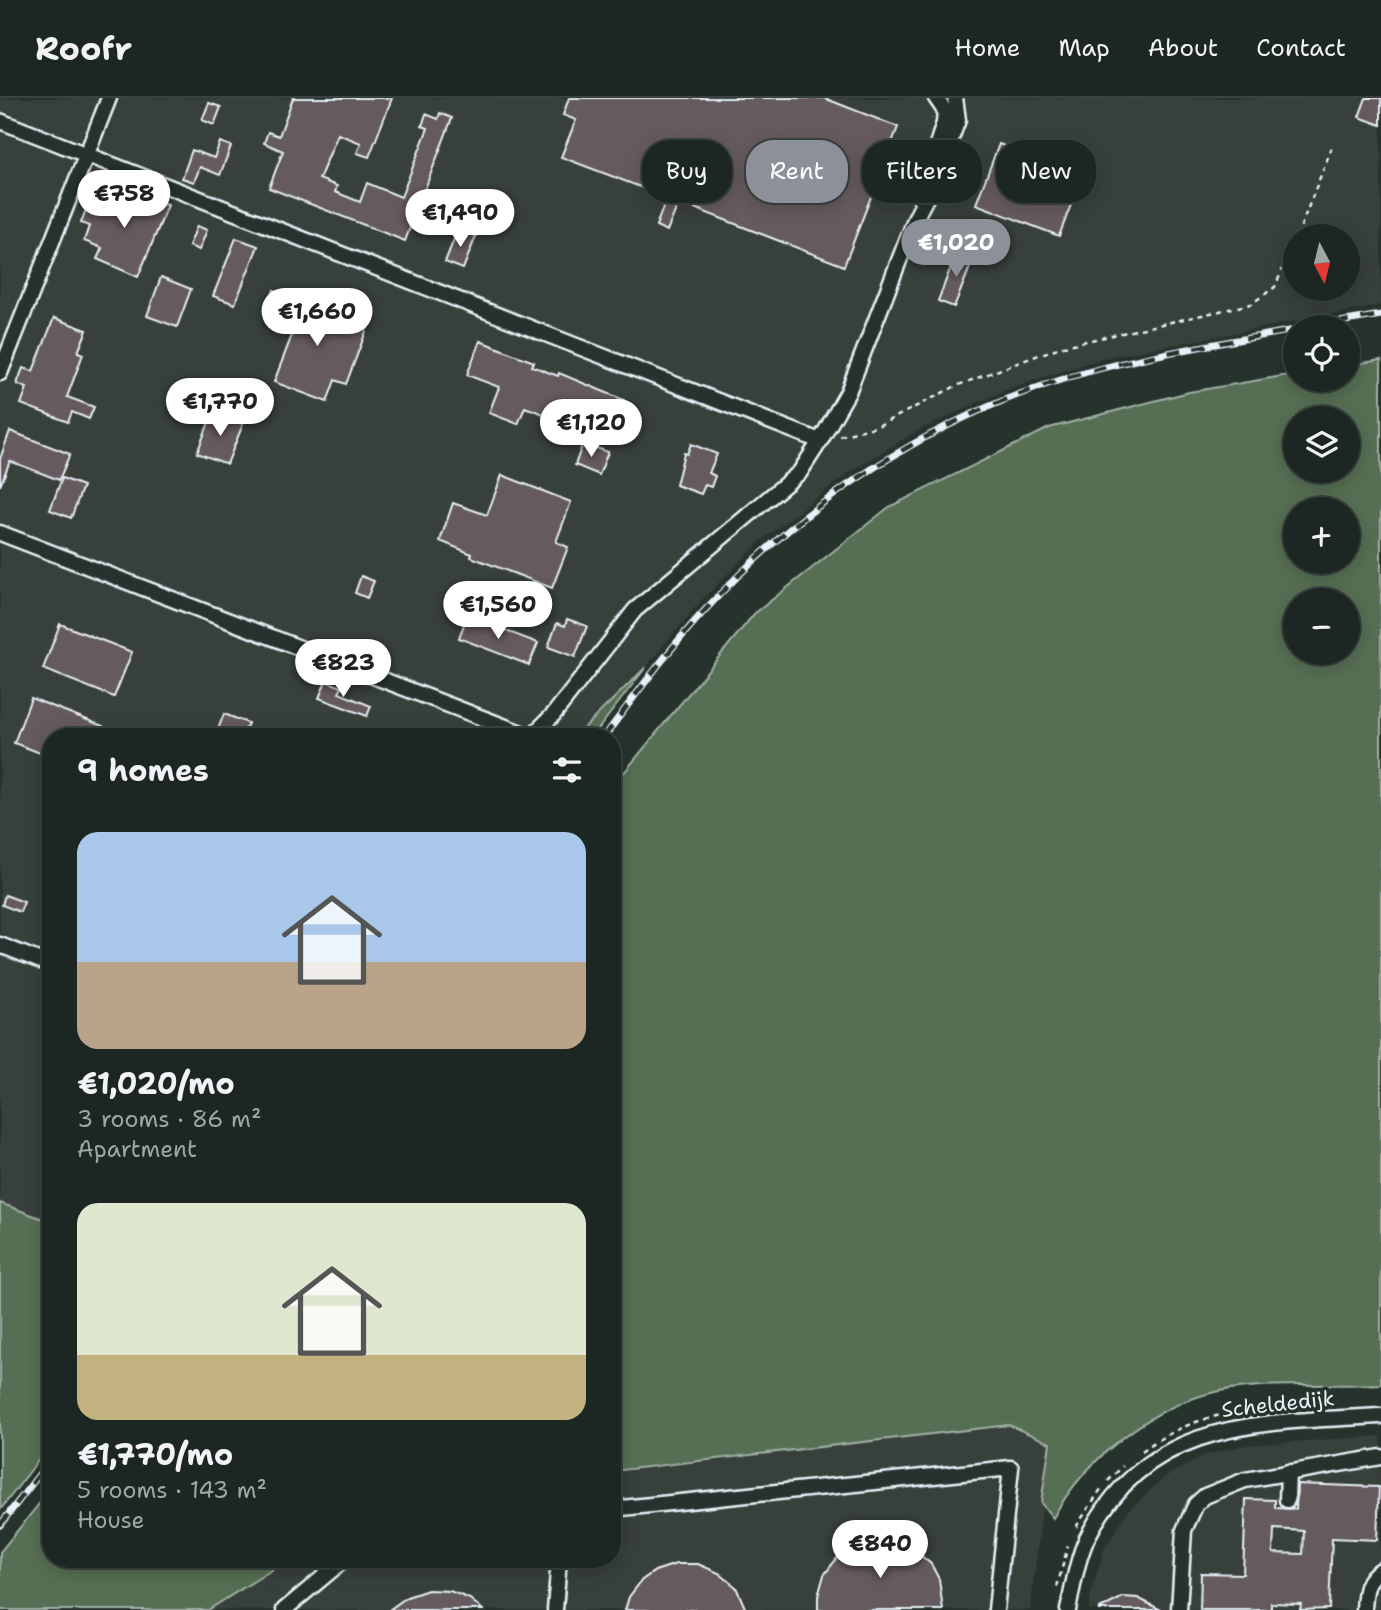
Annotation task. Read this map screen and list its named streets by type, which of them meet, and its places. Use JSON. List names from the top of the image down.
{
  "streets": {
    "street": ["Scheldedijk"]
  },
  "north": "bottom",
  "page": {
    "header": "Roofr",
    "nav": [
      "Home",
      "Map",
      "About",
      "Contact"
    ],
    "chip": [
      "Buy",
      "Rent",
      "Filters",
      "New"
    ],
    "price": [
      "€758",
      "€1,490",
      "€1,020",
      "€1,660",
      "€1,770",
      "€1,120",
      "€1,560",
      "€823",
      "€840"
    ],
    "map_buttons": ["+", "−"],
    "heading": "9 homes",
    "list": [
      {
        "name": "€1,020/mo",
        "note": "3 rooms · 86 m² · Apartment"
      },
      {
        "name": "€1,770/mo",
        "note": "5 rooms · 143 m² · House"
      }
    ]
  }
}
